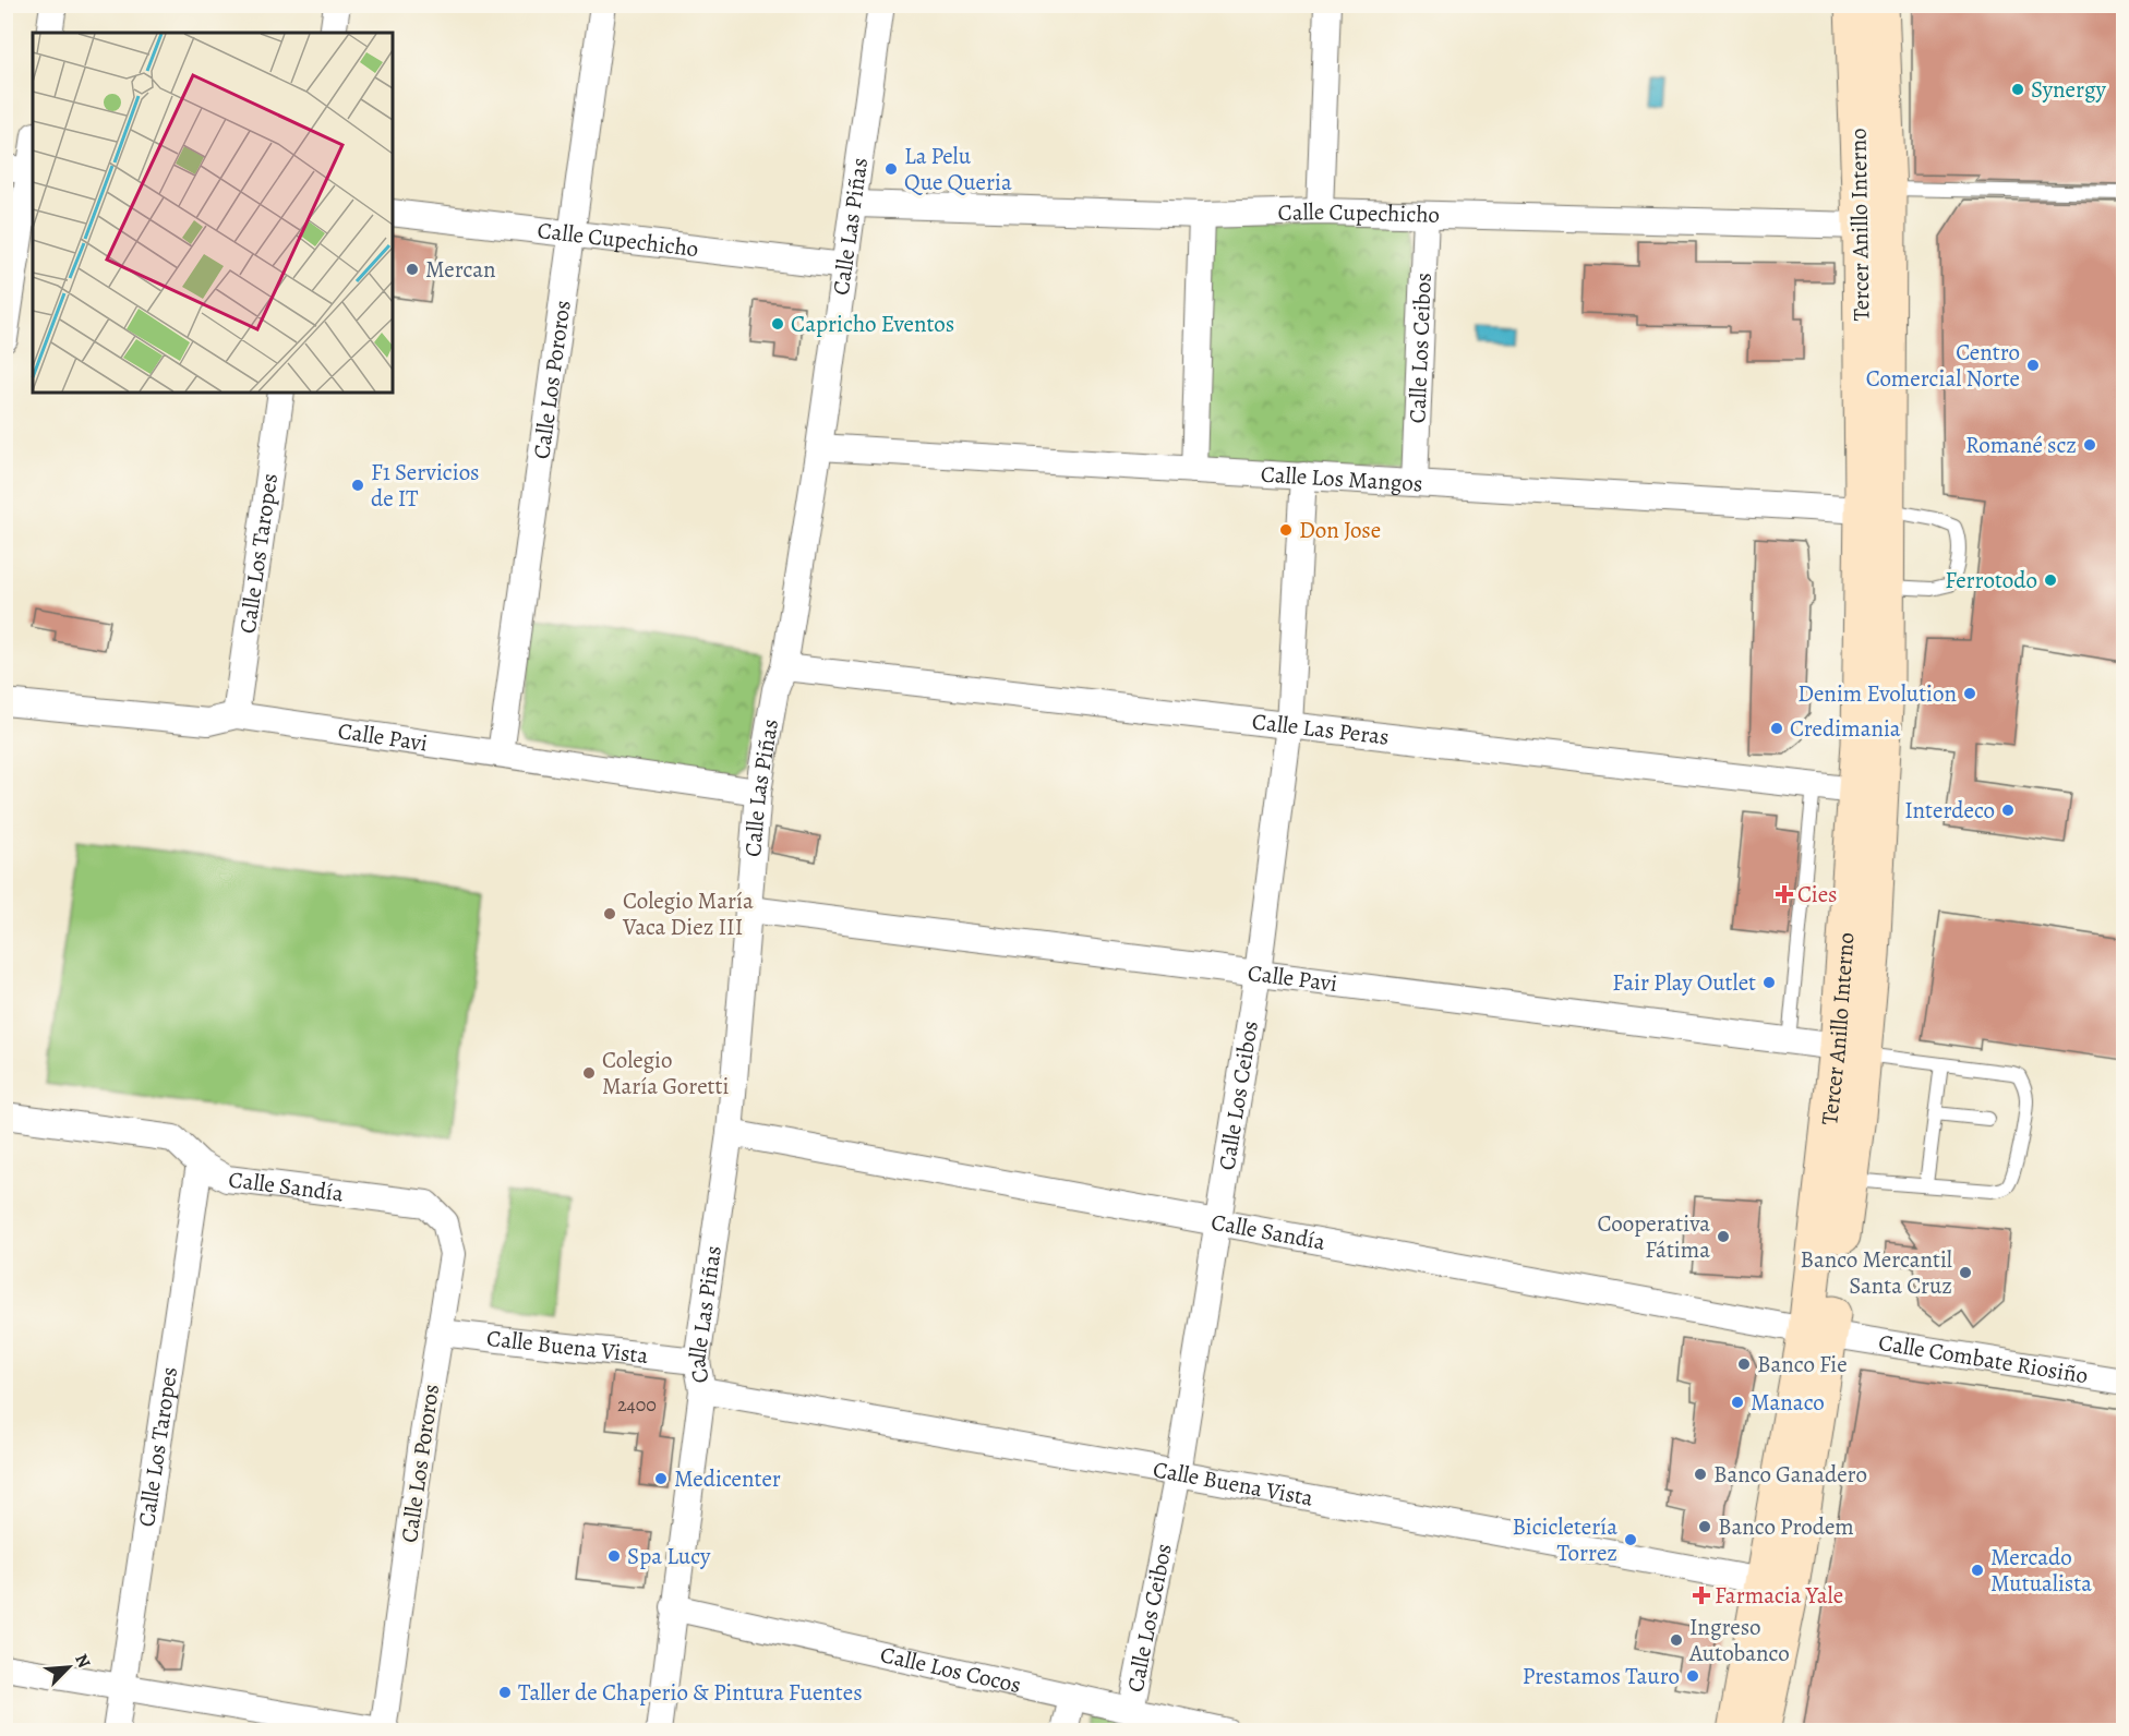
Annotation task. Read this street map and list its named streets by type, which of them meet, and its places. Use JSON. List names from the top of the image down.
{
  "streets": {
    "main road": ["Tercer Anillo Interno"],
    "street": [
      "Calle Cupechicho",
      "Calle Las Piñas",
      "Calle Los Ceibos",
      "Calle Los Pororos",
      "Calle Los Mangos",
      "Calle Los Taropes",
      "Calle Las Peras",
      "Calle Pavi",
      "Calle Sandía",
      "Calle Buena Vista",
      "Calle Combate Riosiño",
      "Calle Los Cocos"
    ]
  },
  "crossings": [
    ["Calle Cupechicho", "Tercer Anillo Interno"],
    ["Calle Cupechicho", "Calle Las Piñas"],
    ["Calle Cupechicho", "Calle Los Ceibos"],
    ["Calle Cupechicho", "Calle Los Pororos"],
    ["Tercer Anillo Interno", "Calle Los Mangos"],
    ["Tercer Anillo Interno", "Calle Las Peras"],
    ["Tercer Anillo Interno", "Calle Pavi"],
    ["Tercer Anillo Interno", "Calle Sandía"],
    ["Tercer Anillo Interno", "Calle Buena Vista"],
    ["Tercer Anillo Interno", "Calle Combate Riosiño"],
    ["Calle Las Piñas", "Calle Los Mangos"],
    ["Calle Las Piñas", "Calle Las Peras"],
    ["Calle Las Piñas", "Calle Pavi"],
    ["Calle Las Piñas", "Calle Sandía"],
    ["Calle Las Piñas", "Calle Buena Vista"],
    ["Calle Las Piñas", "Calle Los Cocos"],
    ["Calle Los Ceibos", "Calle Los Mangos"],
    ["Calle Los Ceibos", "Calle Las Peras"],
    ["Calle Los Ceibos", "Calle Pavi"],
    ["Calle Los Ceibos", "Calle Sandía"],
    ["Calle Los Ceibos", "Calle Buena Vista"],
    ["Calle Los Ceibos", "Calle Los Cocos"],
    ["Calle Los Pororos", "Calle Pavi"],
    ["Calle Los Pororos", "Calle Sandía"],
    ["Calle Los Pororos", "Calle Buena Vista"],
    ["Calle Los Taropes", "Calle Pavi"],
    ["Calle Los Taropes", "Calle Sandía"],
    ["Calle Sandía", "Calle Combate Riosiño"]
  ],
  "places": {
    "other": [
      "Synergy",
      "La Pelu Que Queria",
      "Mercan",
      "Capricho Eventos",
      "Centro Comercial Norte",
      "Romané scz",
      "F1 Servicios de IT",
      "Don Jose",
      "Ferrotodo",
      "Denim Evolution",
      "Credimania",
      "Interdeco",
      "Colegio María Vaca Diez III",
      "Fair Play Outlet",
      "Colegio María Goretti",
      "Cooperativa Fátima",
      "Banco Mercantil Santa Cruz",
      "Banco Fie",
      "Manaco",
      "Banco Ganadero",
      "Medicenter",
      "Banco Prodem",
      "Bicicletería Torrez",
      "Spa Lucy",
      "Mercado Mutualista",
      "Ingreso Autobanco",
      "Prestamos Tauro",
      "Taller de Chaperio & Pintura Fuentes"
    ],
    "health": ["Cies", "Farmacia Yale"]
  },
  "house_numbers": ["2400"],
  "north": "top right"
}
